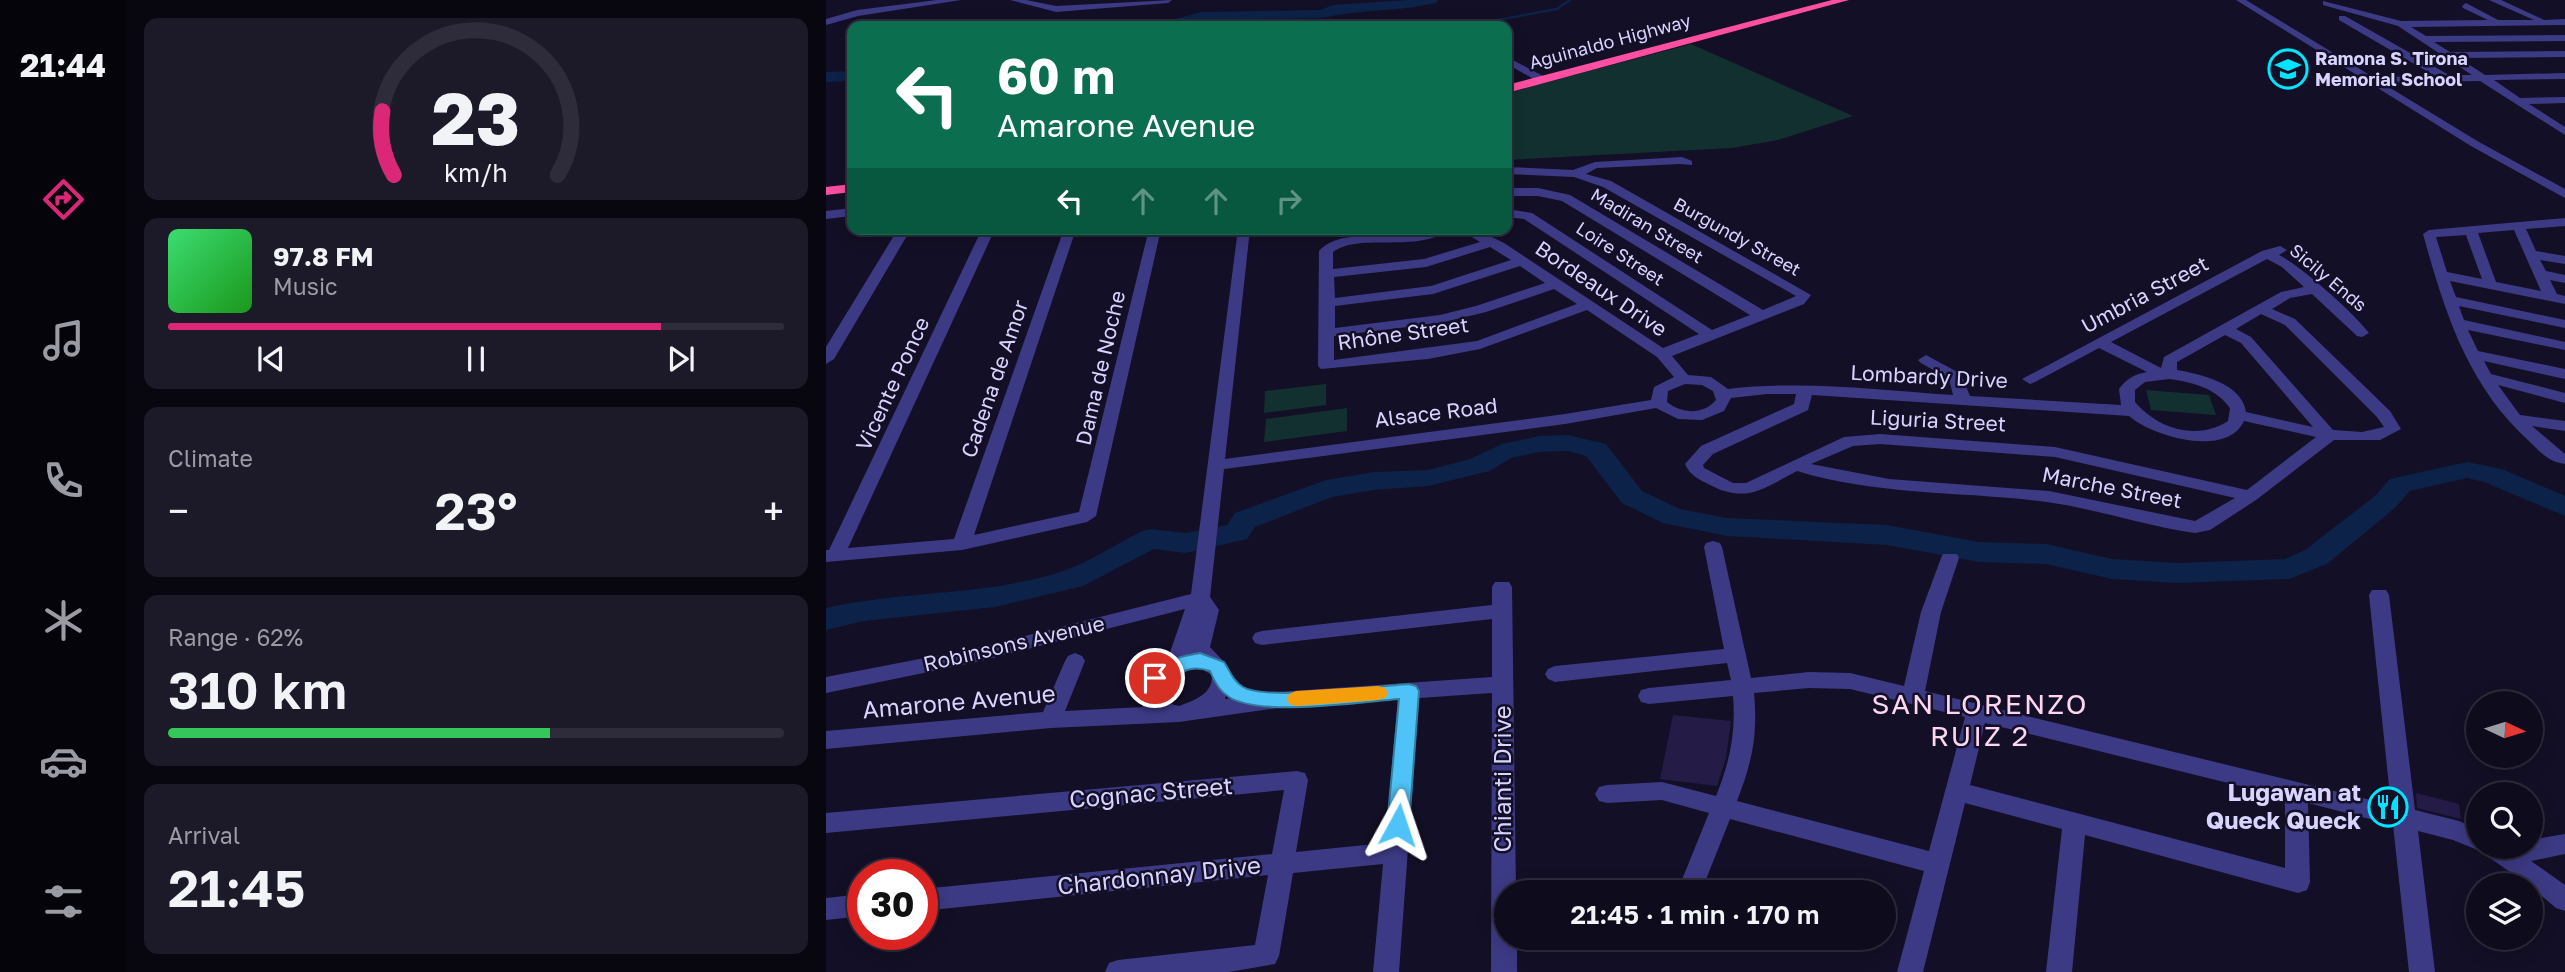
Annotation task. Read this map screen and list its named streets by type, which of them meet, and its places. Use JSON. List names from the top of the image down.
{
  "streets": {
    "highway": ["Aguinaldo Highway"],
    "street": [
      "Madiran Street",
      "Burgundy Street",
      "Loire Street",
      "Sicily Ends",
      "Bordeaux Drive",
      "Umbria Street",
      "Rhône Street",
      "Dama de Noche",
      "Lombardy Drive",
      "Cadena de Amor",
      "Vicente Ponce",
      "Alsace Road",
      "Liguria Street",
      "Marche Street",
      "Robinsons Avenue",
      "Amarone Avenue",
      "Chianti Drive",
      "Cognac Street",
      "Chardonnay Drive"
    ]
  },
  "crossings": [
    ["Madiran Street", "Burgundy Street"],
    ["Burgundy Street", "Loire Street"],
    ["Burgundy Street", "Bordeaux Drive"],
    ["Sicily Ends", "Umbria Street"],
    ["Bordeaux Drive", "Rhône Street"],
    ["Bordeaux Drive", "Lombardy Drive"],
    ["Bordeaux Drive", "Alsace Road"],
    ["Dama de Noche", "Cadena de Amor"],
    ["Lombardy Drive", "Alsace Road"],
    ["Lombardy Drive", "Liguria Street"],
    ["Liguria Street", "Marche Street"],
    ["Cognac Street", "Chardonnay Drive"]
  ],
  "districts": ["SAN LORENZO RUIZ 2"],
  "places": {
    "school or university": ["Ramona S. Tirona Memorial School"],
    "restaurant": ["Lugawan at Queck Queck"]
  },
  "north": "right",
  "page": {
    "tabs": "21:44",
    "turn": ["60 m", "Amarone Avenue"],
    "song": ["97.8 FM", "Music"],
    "tile": [
      "Climate",
      ["Range · 62%", "310 km"],
      ["Arrival", "21:45"]
    ],
    "heat": ["−", "23°", "+"],
    "limit": "30",
    "trip": "21:45 · 1 min · 170 m",
    "gauge": ["23", "km/h"]
  }
}
